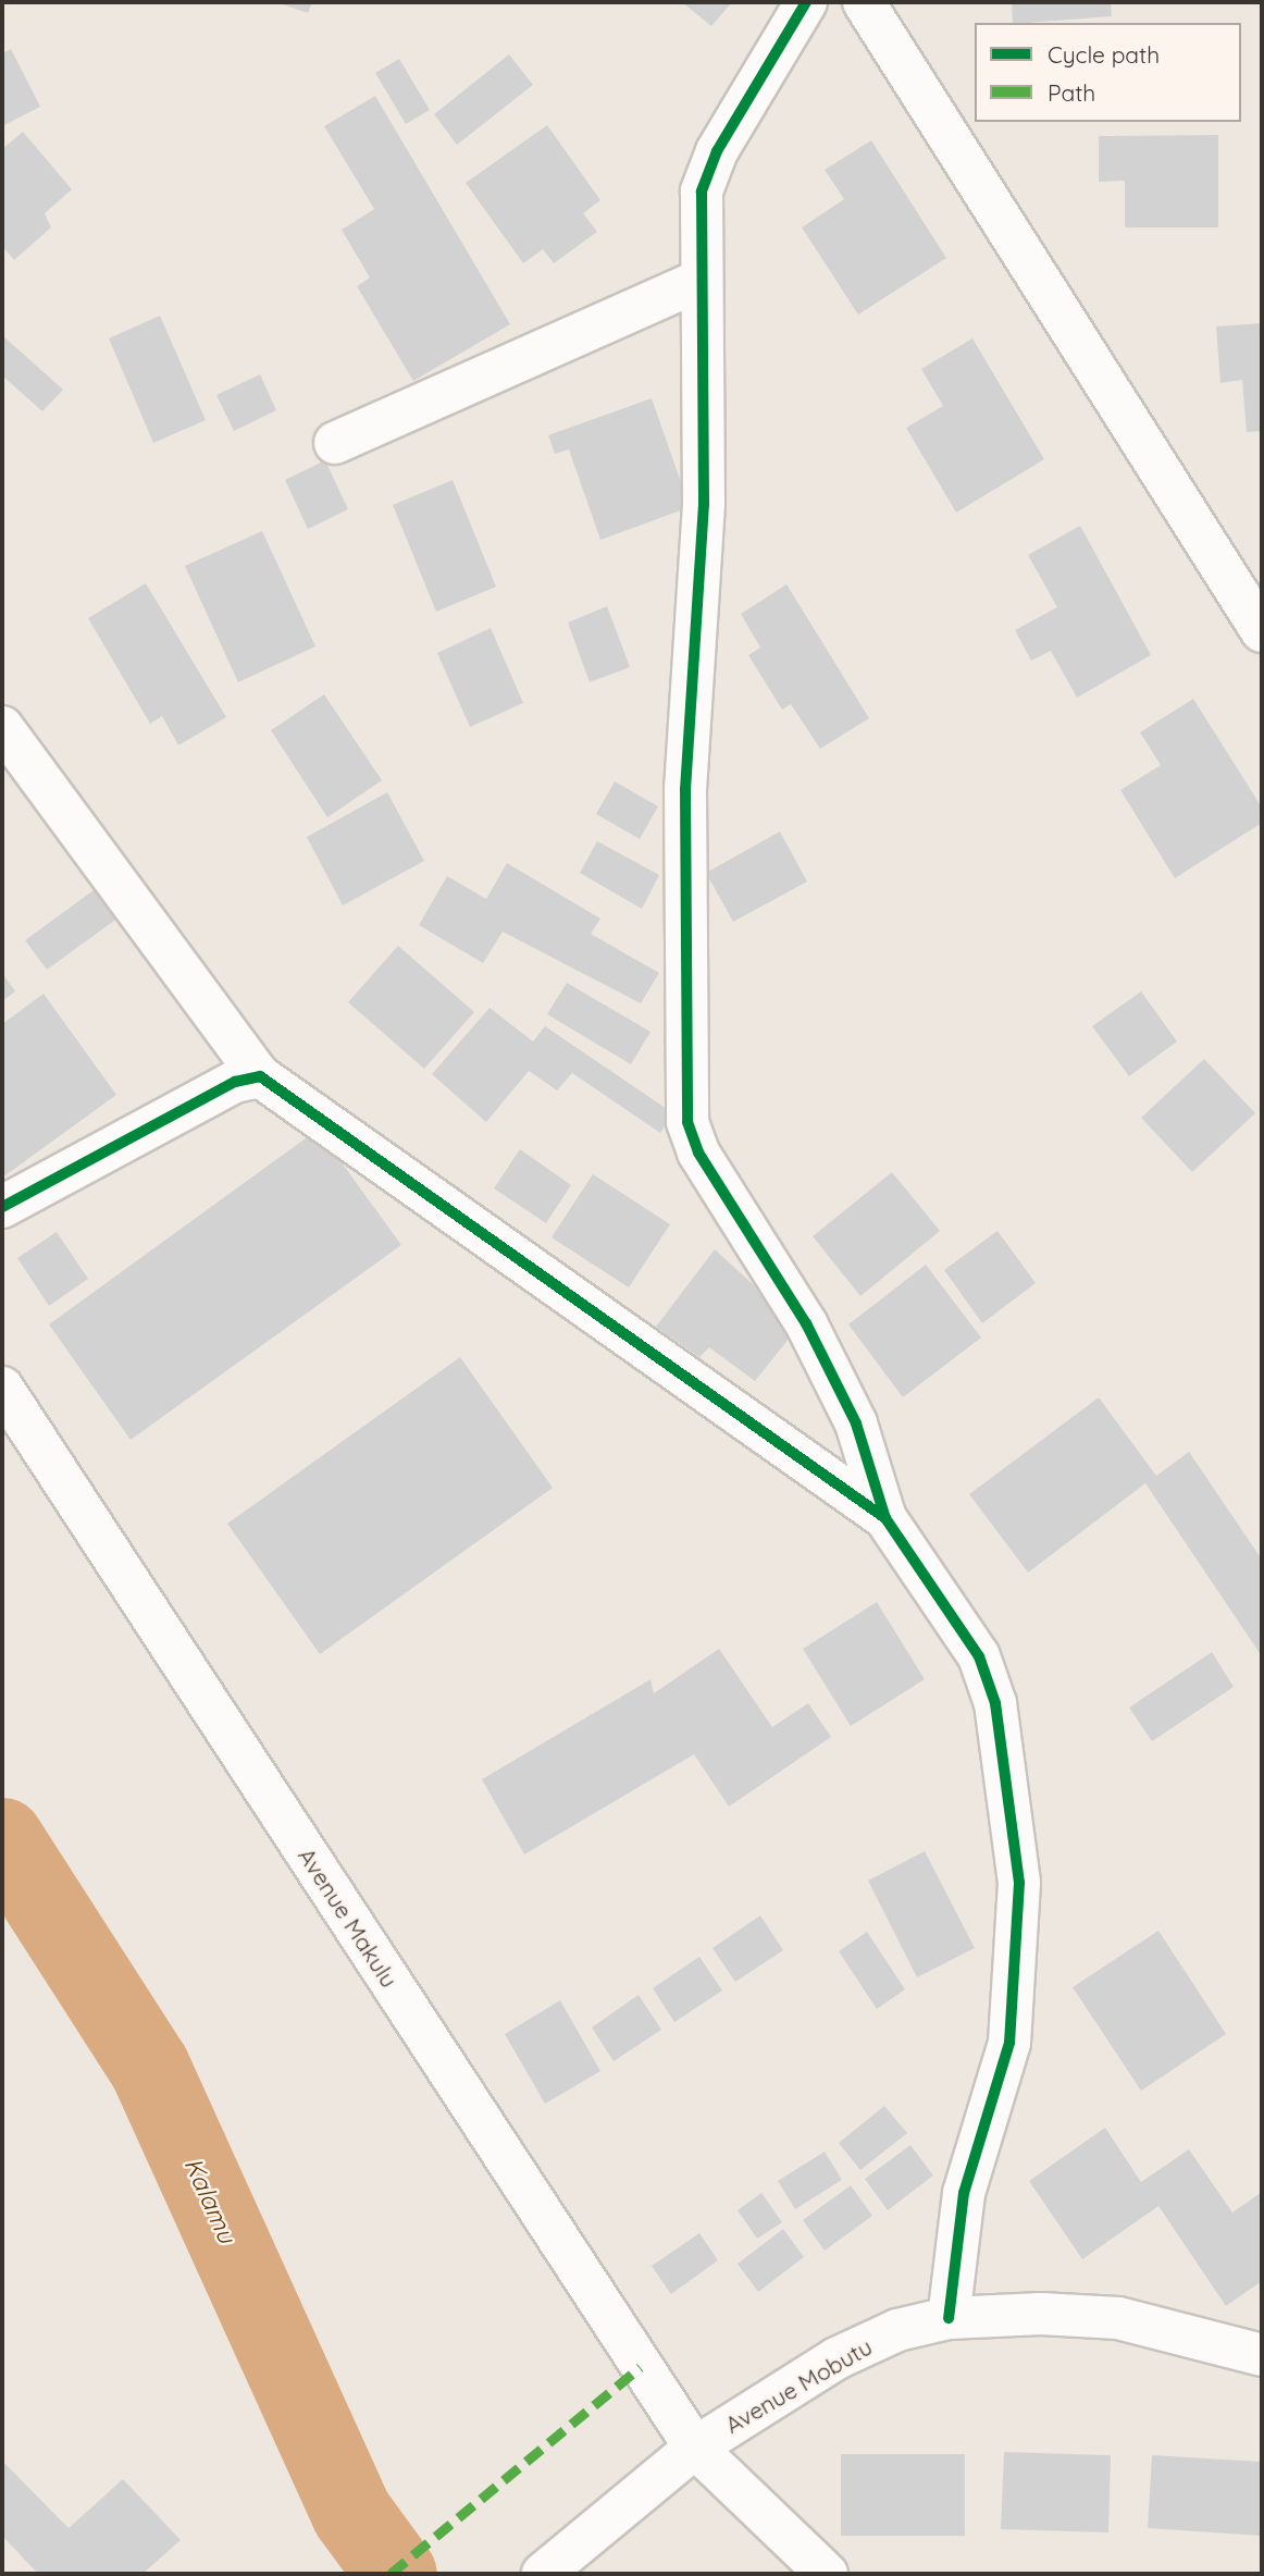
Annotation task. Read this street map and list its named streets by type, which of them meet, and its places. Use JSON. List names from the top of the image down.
{
  "streets": {
    "street": ["Avenue Makulu", "Avenue Mobutu"]
  },
  "crossings": [
    ["Avenue Makulu", "Avenue Mobutu"]
  ],
  "water": ["Kalamu"],
  "legend": ["Cycle path", "Path"]
}
